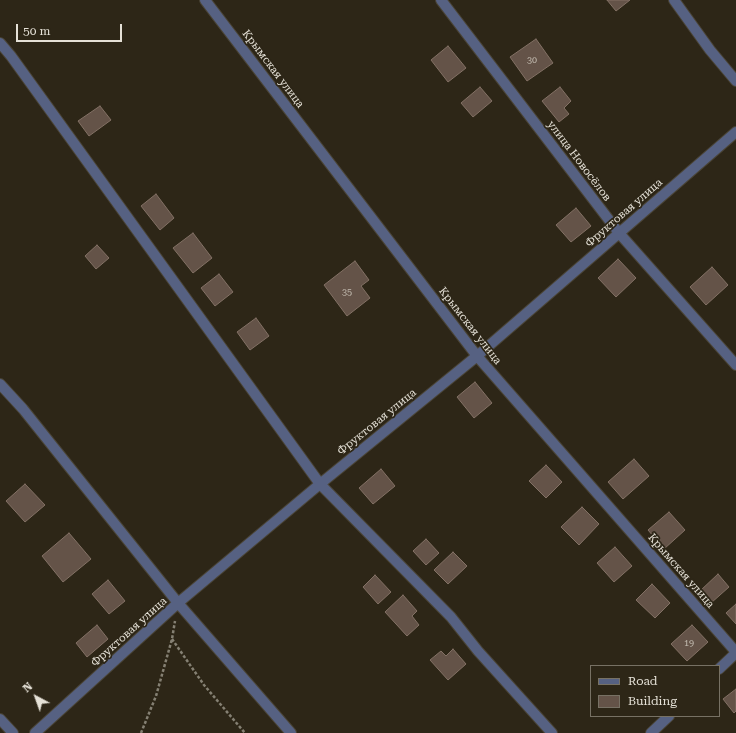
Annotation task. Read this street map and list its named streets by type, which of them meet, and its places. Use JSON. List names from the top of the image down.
{
  "streets": {
    "street": ["Крымская улица", "улица Новосёлов", "Фруктовая улица"]
  },
  "crossings": [
    ["Крымская улица", "Фруктовая улица"],
    ["улица Новосёлов", "Фруктовая улица"]
  ],
  "house_numbers": ["30", "35", "19"],
  "legend": ["Road", "Building"],
  "scale_bar": "50 m",
  "north": "top left"
}
